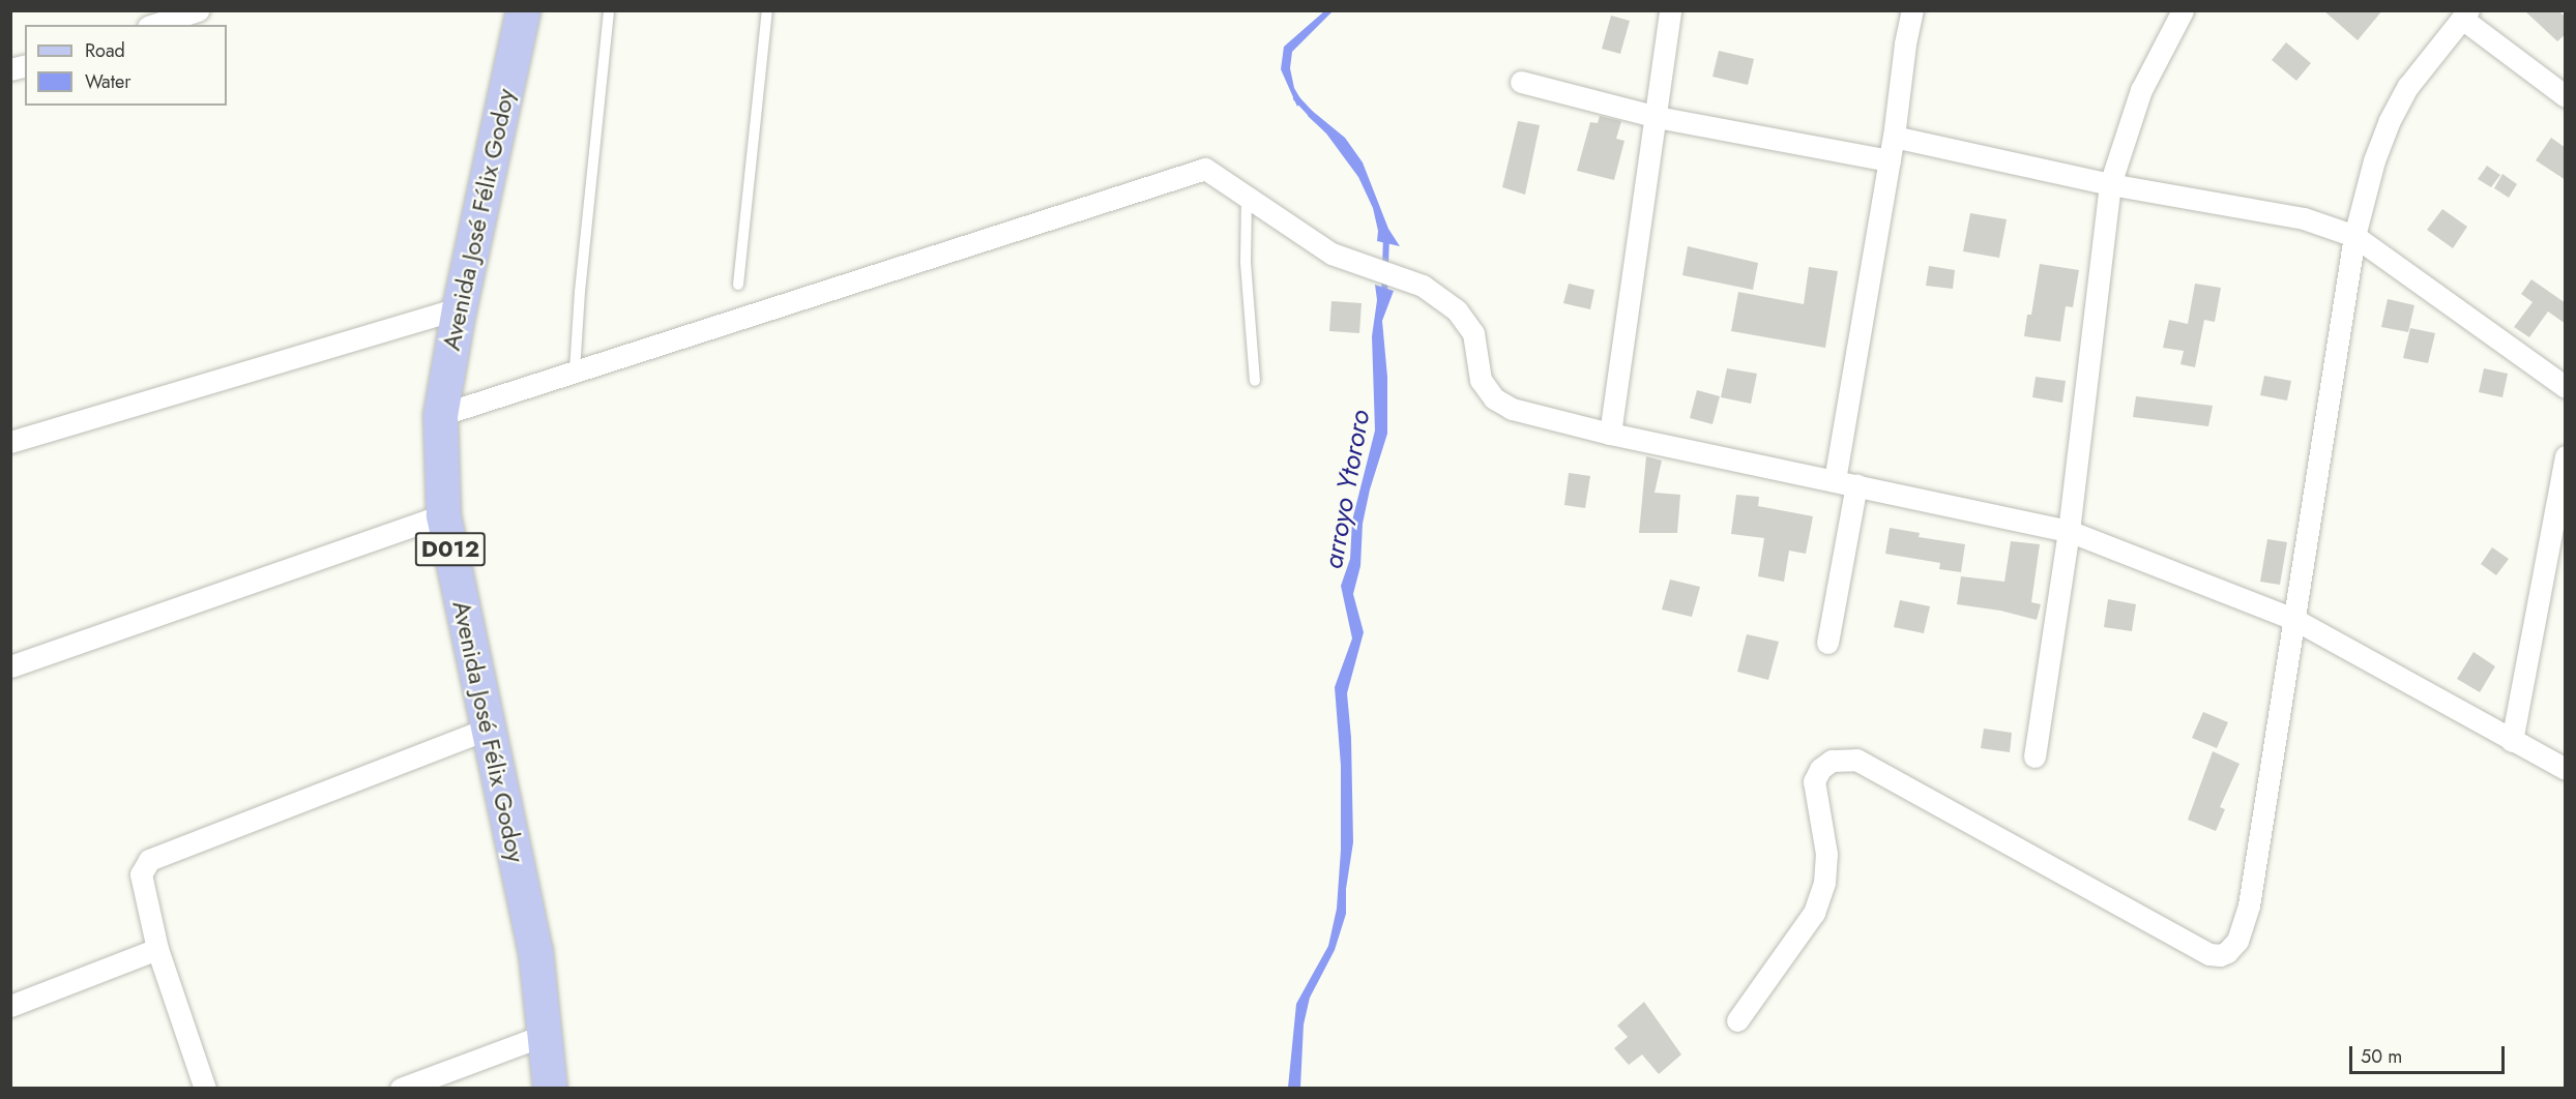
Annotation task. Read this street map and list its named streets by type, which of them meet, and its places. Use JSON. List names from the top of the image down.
{
  "streets": {
    "main road": ["Avenida José Félix Godoy", "D012"]
  },
  "water": ["arroyo Ytororo"],
  "legend": ["Road", "Water"],
  "scale_bar": "50 m"
}
